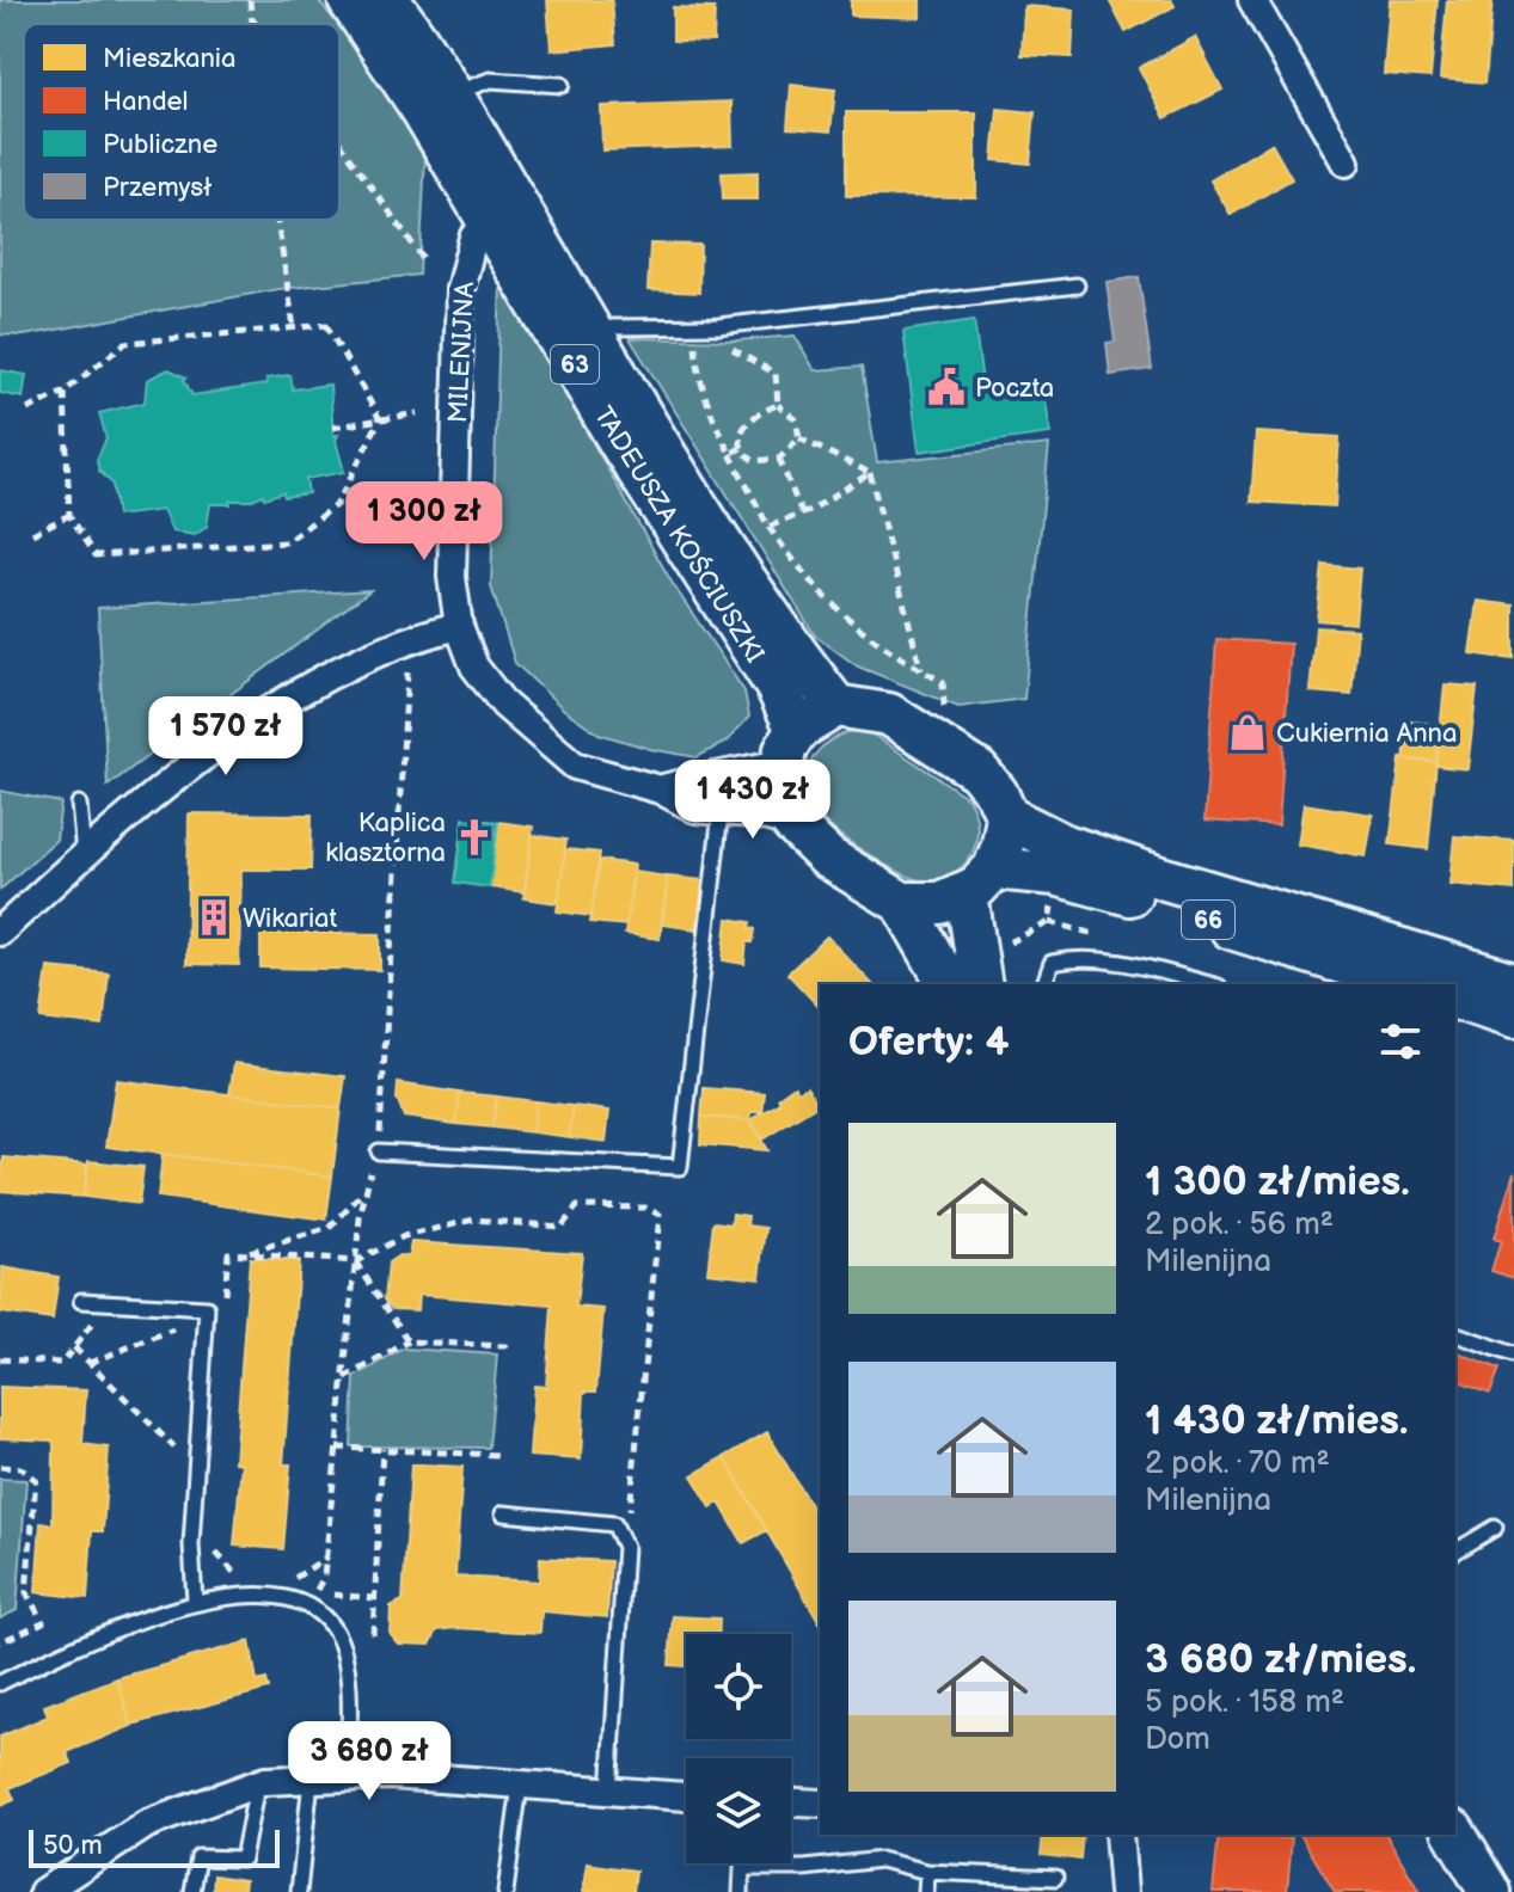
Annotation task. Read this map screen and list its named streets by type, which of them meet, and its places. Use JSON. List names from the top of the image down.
{
  "streets": {
    "main road": ["63", "TADEUSZA KOŚCIUSZKI", "66"],
    "street": ["MILENIJNA"]
  },
  "crossings": [
    ["MILENIJNA", "63"],
    ["MILENIJNA", "TADEUSZA KOŚCIUSZKI"],
    ["MILENIJNA", "66"],
    ["63", "TADEUSZA KOŚCIUSZKI"],
    ["63", "66"],
    ["TADEUSZA KOŚCIUSZKI", "66"]
  ],
  "places": {
    "public building": ["Poczta"],
    "shop": ["Cukiernia Anna"],
    "church": ["Kaplica klasztorna"],
    "building": ["Wikariat"]
  },
  "legend": [
    "Mieszkania",
    "Handel",
    "Publiczne",
    "Przemysł"
  ],
  "scale_bar": "50 m",
  "page": {
    "price": [
      "1 300 zł",
      "1 570 zł",
      "1 430 zł",
      "3 680 zł"
    ],
    "heading": "Oferty: 4",
    "list": [
      {
        "name": "1 300 zł/mies.",
        "note": "2 pok. · 56 m² · Milenijna"
      },
      {
        "name": "1 430 zł/mies.",
        "note": "2 pok. · 70 m² · Milenijna"
      },
      {
        "name": "3 680 zł/mies.",
        "note": "5 pok. · 158 m² · Dom"
      }
    ],
    "scale": "50 m"
  }
}
